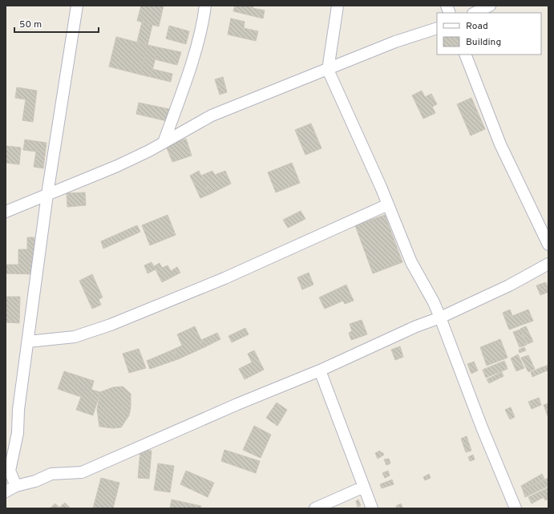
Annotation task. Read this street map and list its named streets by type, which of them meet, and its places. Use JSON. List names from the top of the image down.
{
  "legend": ["Road", "Building"],
  "scale_bar": "50 m"
}
